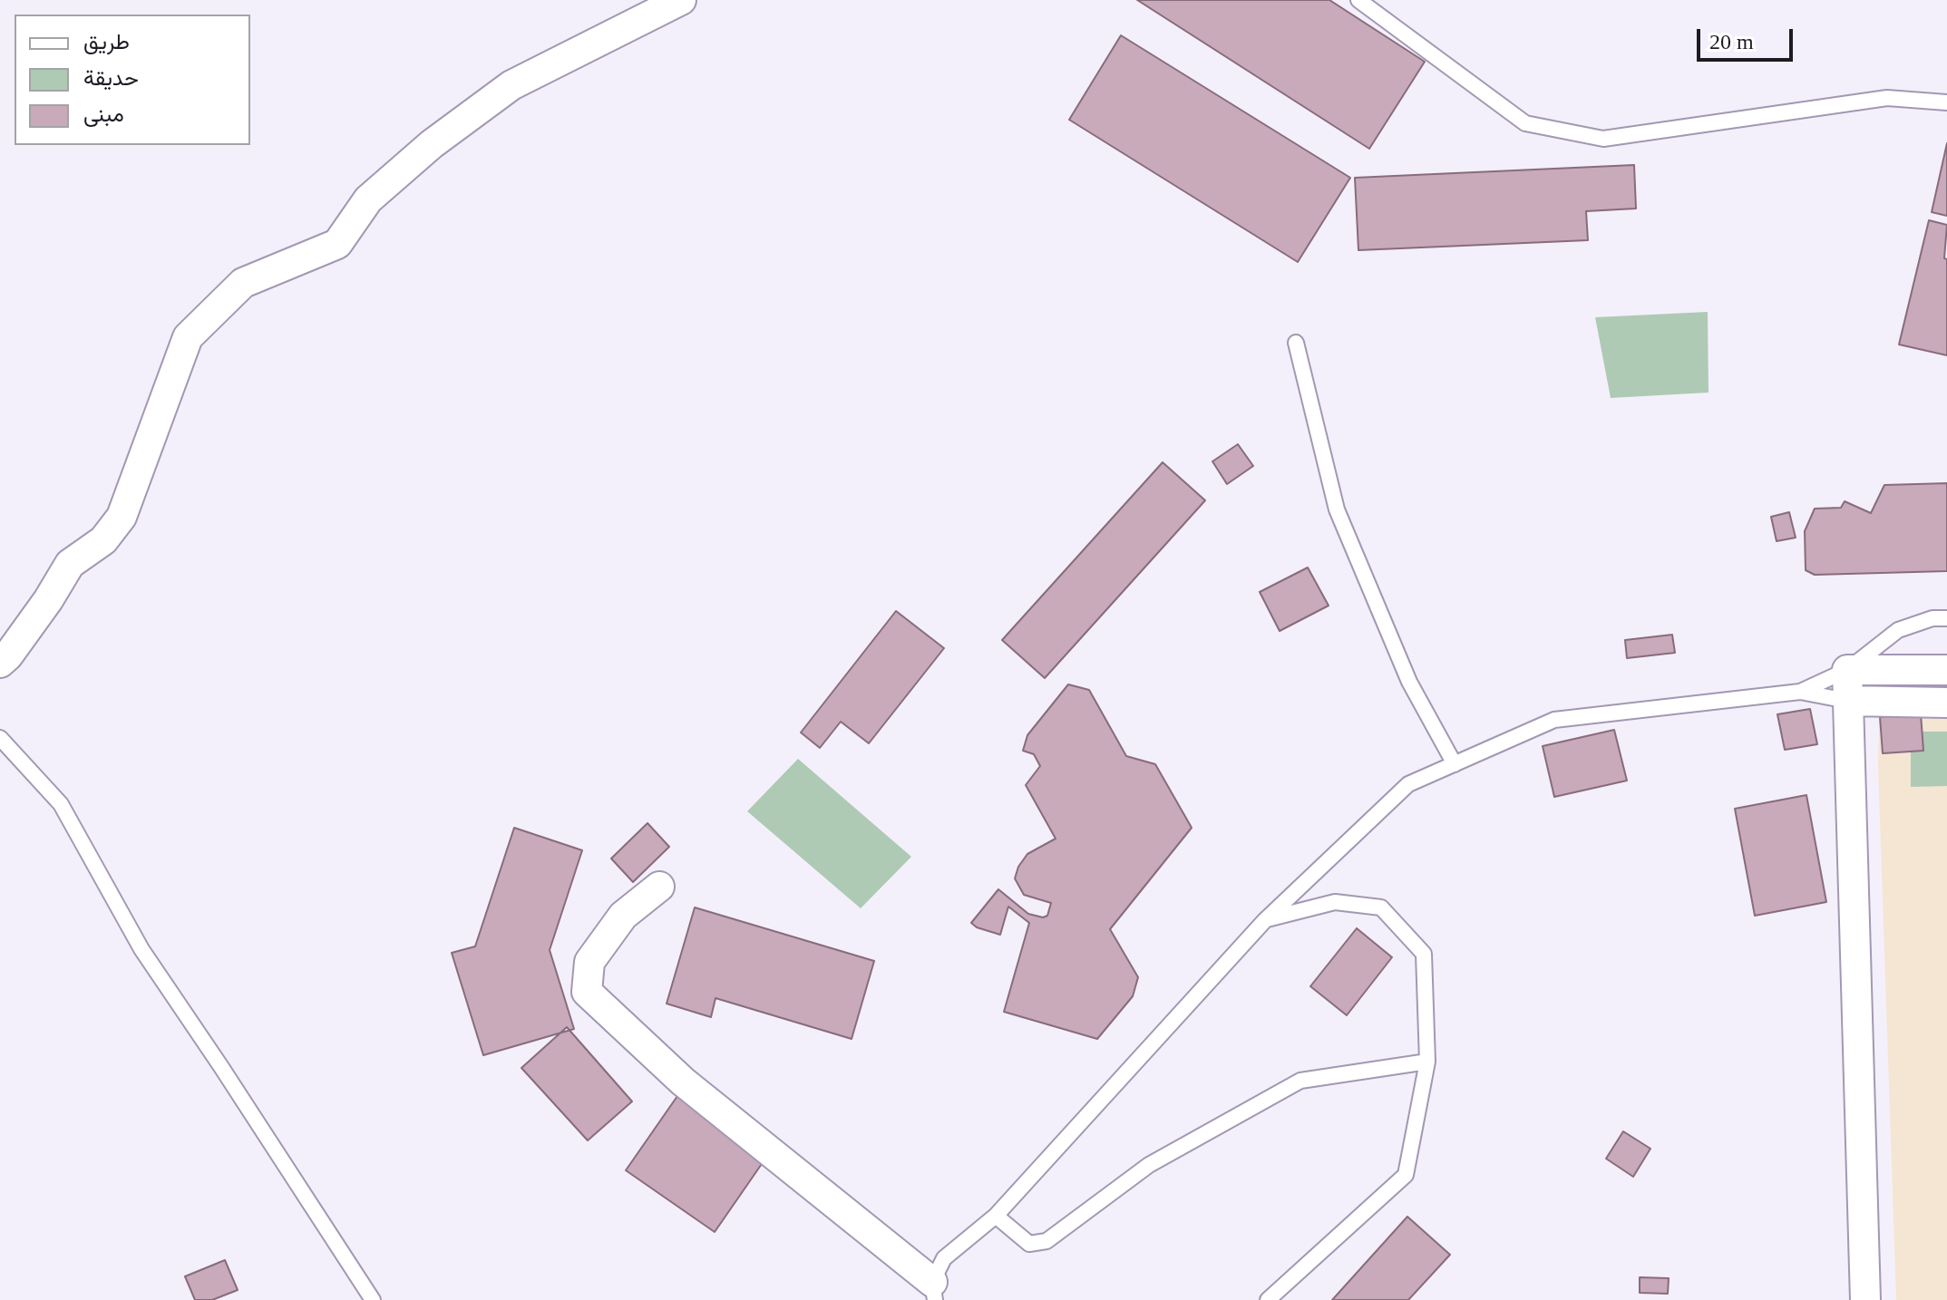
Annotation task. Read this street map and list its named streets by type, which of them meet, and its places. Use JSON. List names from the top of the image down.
{
  "legend": ["طريق", "حديقة", "مبنى"],
  "scale_bar": "20 m"
}
